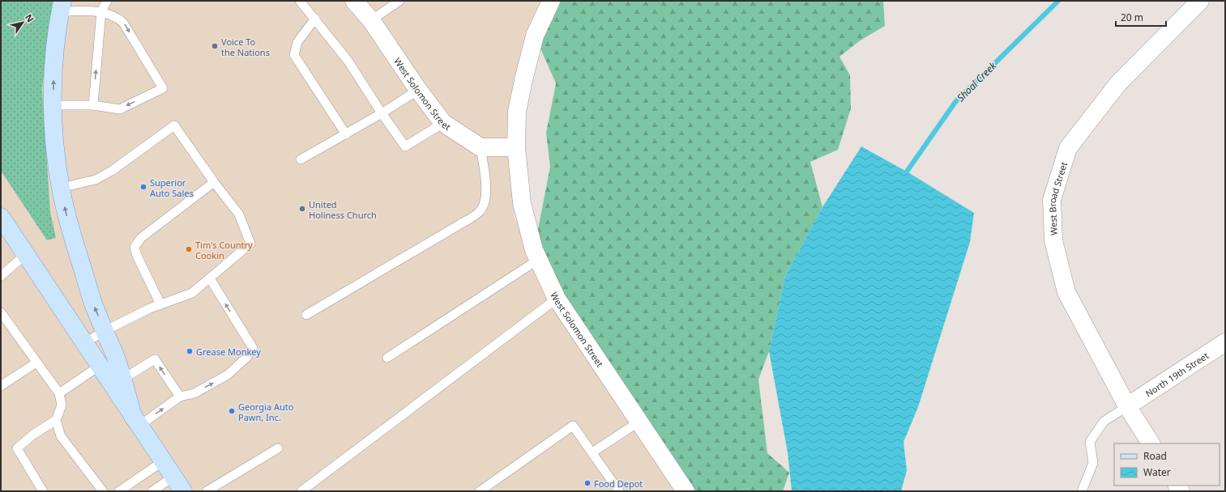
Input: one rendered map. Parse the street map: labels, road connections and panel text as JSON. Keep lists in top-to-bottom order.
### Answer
{
  "streets": {
    "street": ["West Solomon Street", "West Broad Street", "North 19th Street"]
  },
  "crossings": [
    ["West Broad Street", "North 19th Street"]
  ],
  "water": ["Shoal Creek"],
  "places": [
    "Voice To the Nations",
    "Superior Auto Sales",
    "United Holiness Church",
    "Tim's Country Cookin",
    "Grease Monkey",
    "Georgia Auto Pawn, Inc.",
    "Food Depot"
  ],
  "legend": ["Road", "Water"],
  "scale_bar": "20 m",
  "north": "top right"
}
